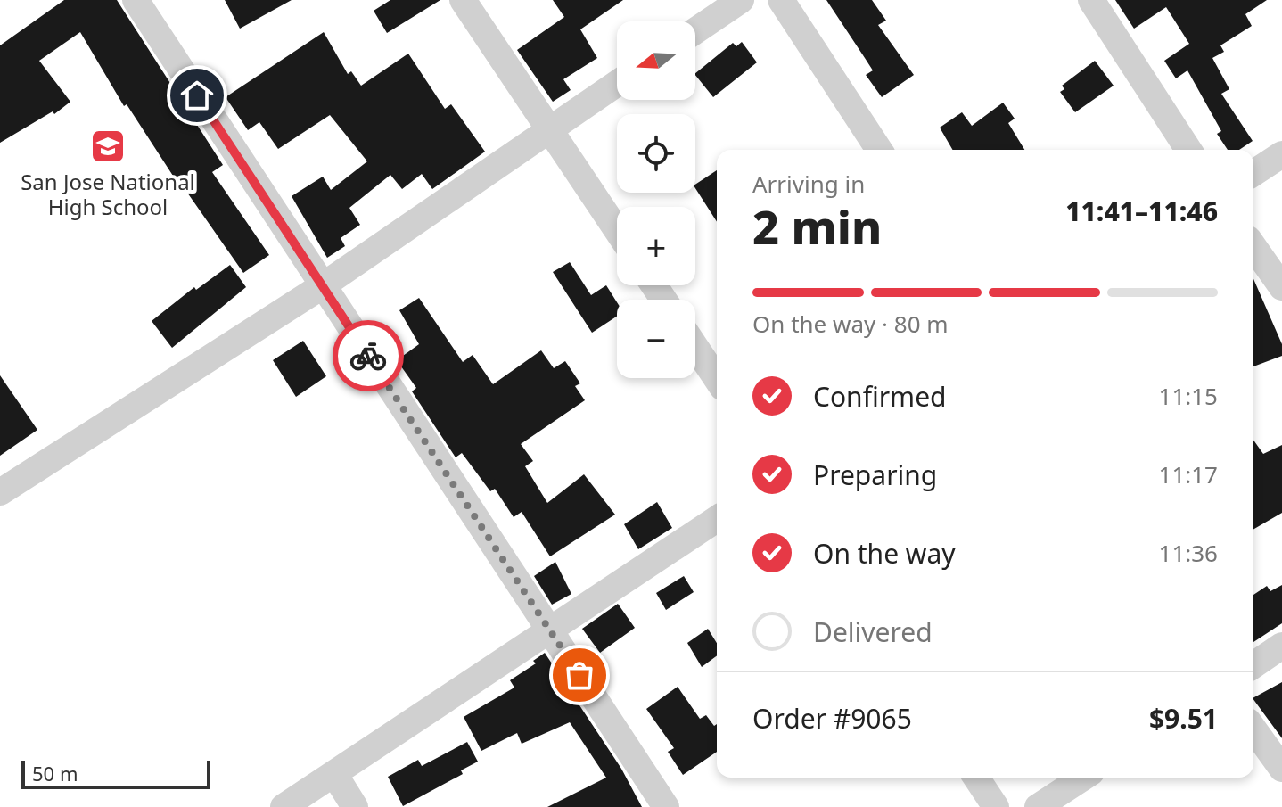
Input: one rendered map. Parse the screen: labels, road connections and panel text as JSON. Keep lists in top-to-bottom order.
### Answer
{
  "places": {
    "school or university": ["San Jose National High School"]
  },
  "scale_bar": "50 m",
  "north": "left",
  "page": {
    "map_buttons": ["+", "−"],
    "heading": ["2 min", "Arriving in", "11:41–11:46"],
    "panel": ["Order #9065", "$9.51"],
    "bar": "On the way · 80 m",
    "list": [
      ["Confirmed", "11:15"],
      ["Preparing", "11:17"],
      ["On the way", "11:36"],
      "Delivered"
    ],
    "scale": "50 m"
  }
}
